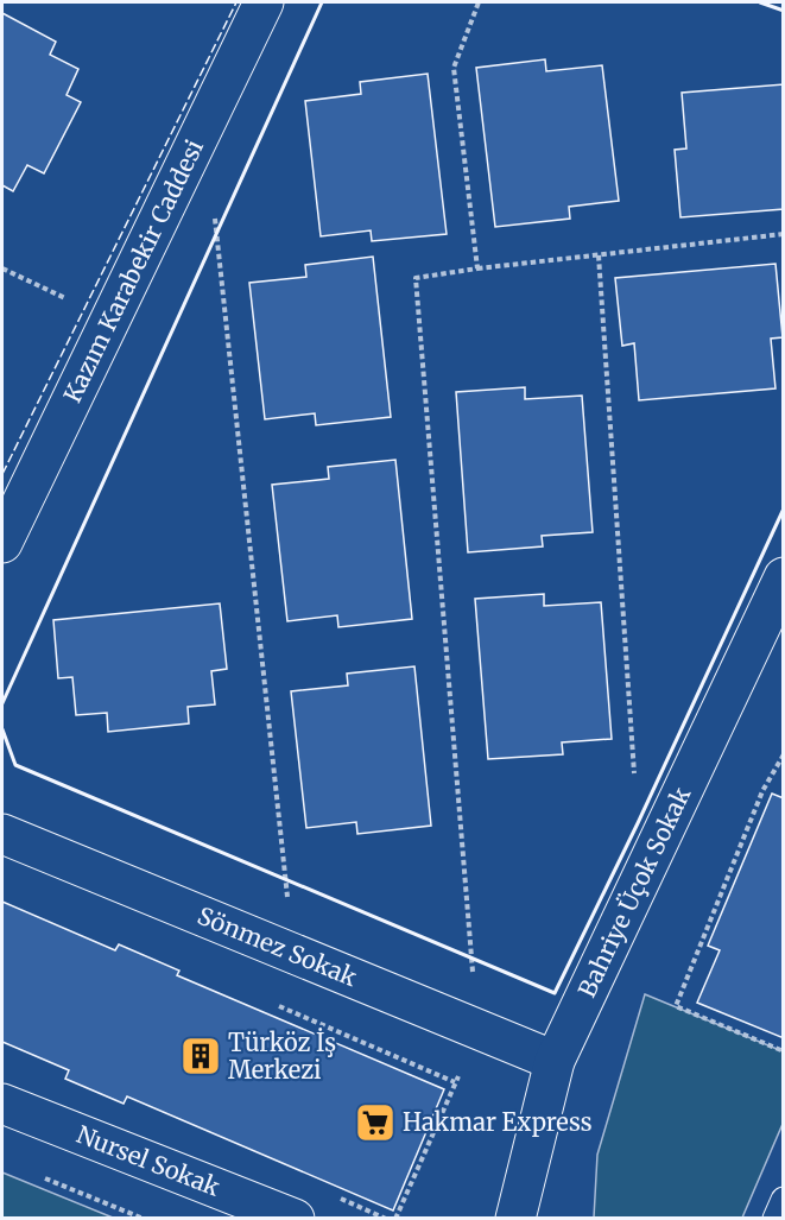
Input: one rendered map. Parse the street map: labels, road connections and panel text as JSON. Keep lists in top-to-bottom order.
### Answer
{
  "streets": {
    "street": [
      "Kazım Karabekir Caddesi",
      "Bahriye Üçok Sokak",
      "Sönmez Sokak",
      "Nursel Sokak"
    ]
  },
  "crossings": [
    ["Bahriye Üçok Sokak", "Sönmez Sokak"]
  ],
  "places": {
    "building": ["Türköz İş Merkezi"],
    "supermarket": ["Hakmar Express"]
  }
}
